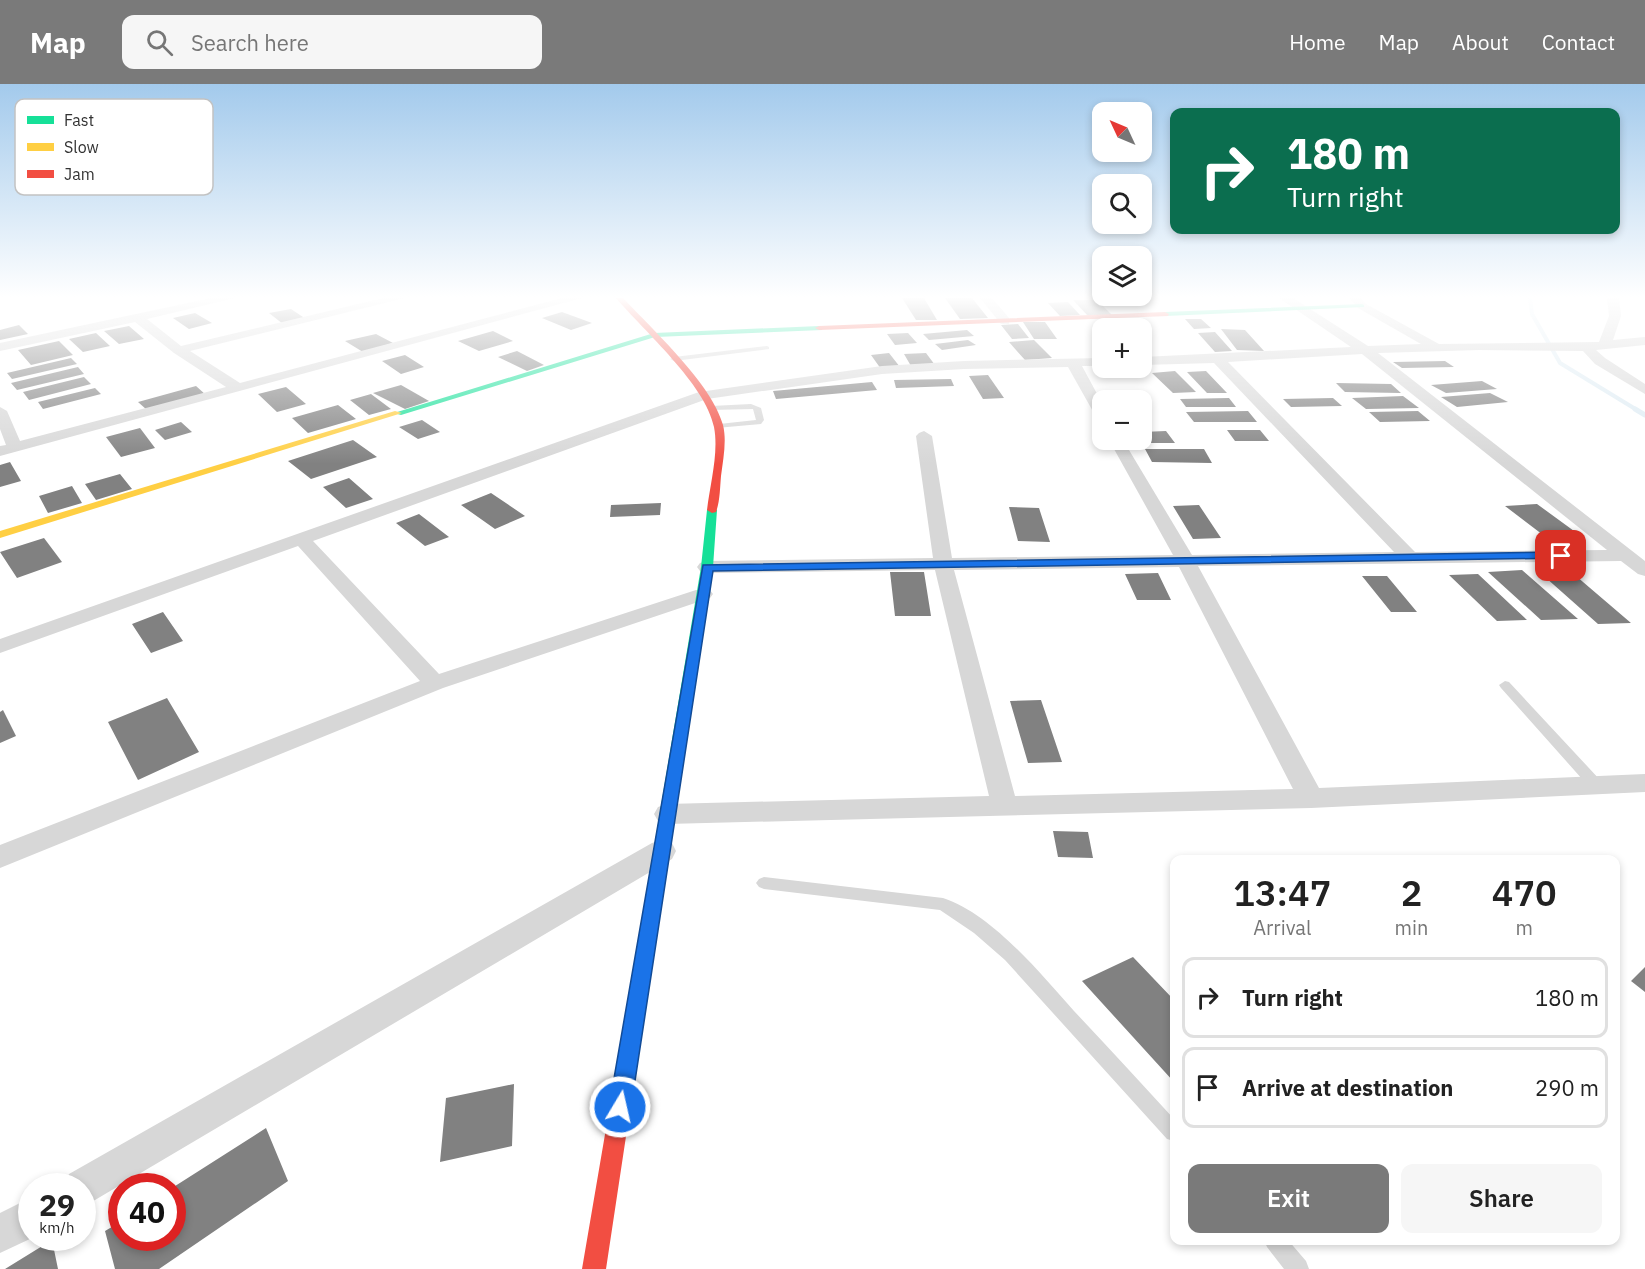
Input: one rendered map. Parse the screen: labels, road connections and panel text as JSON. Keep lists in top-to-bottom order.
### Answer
{
  "legend": ["Fast", "Slow", "Jam"],
  "north": "top left",
  "page": {
    "header": "Map",
    "search": "Search here",
    "nav": [
      "Home",
      "Map",
      "About",
      "Contact"
    ],
    "map_buttons": ["+", "−"],
    "turn": ["180 m", "Turn right"],
    "eta": [
      "13:47",
      "Arrival",
      "2",
      "min",
      "470",
      "m"
    ],
    "list": [
      {
        "name": "Turn right",
        "value": "180 m"
      },
      {
        "name": "Arrive at destination",
        "value": "290 m"
      }
    ],
    "buttons": ["Exit", "Share"],
    "speed": "29 km/h",
    "limit": "40"
  }
}
